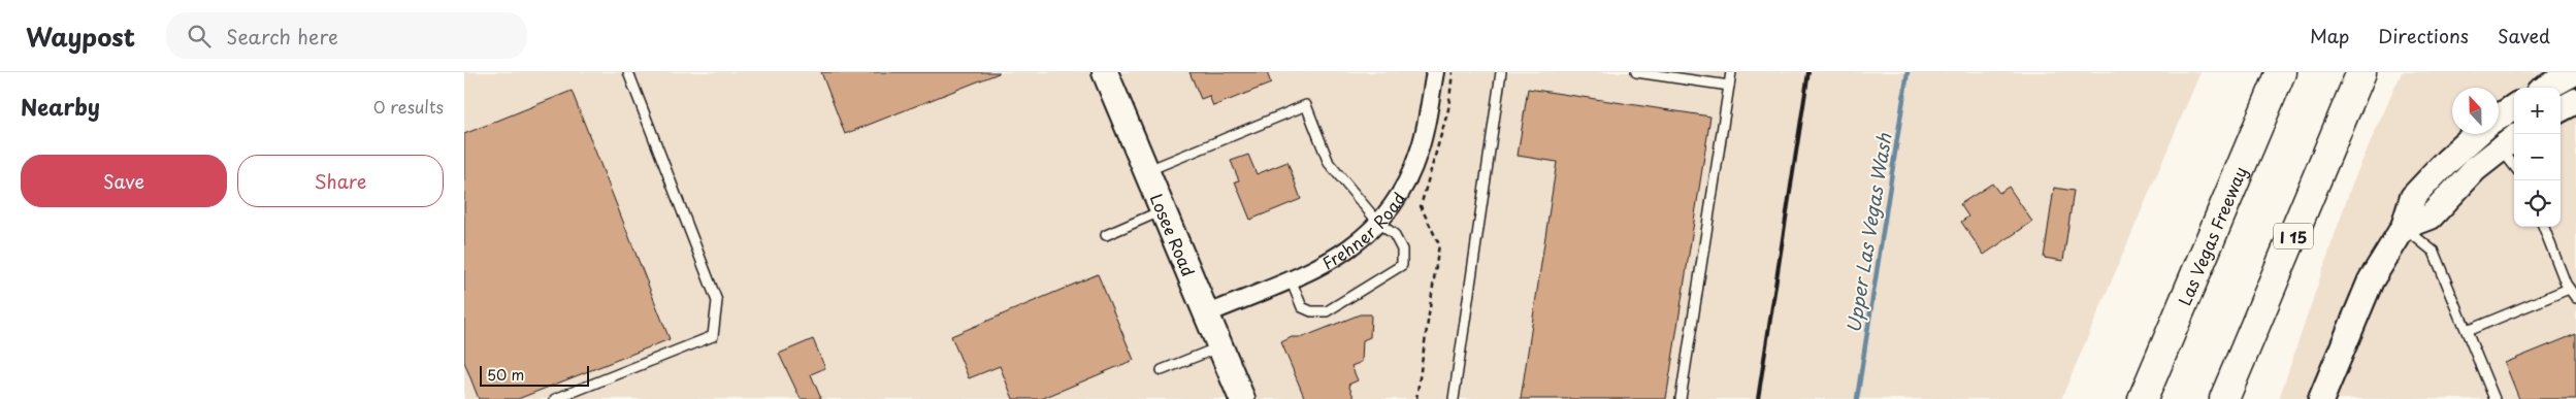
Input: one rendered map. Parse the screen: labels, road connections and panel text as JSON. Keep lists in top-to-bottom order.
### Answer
{
  "streets": {
    "highway": ["Las Vegas Freeway", "I 15"],
    "street": ["Frehner Road", "Losee Road"]
  },
  "crossings": [
    ["Frehner Road", "Losee Road"]
  ],
  "water": ["Upper Las Vegas Wash"],
  "scale_bar": "50 m",
  "north": "top",
  "page": {
    "header": "Waypost",
    "search": "Search here",
    "nav": ["Map", "Directions", "Saved"],
    "heading": ["Nearby", "0 results"],
    "map_buttons": ["+", "−"],
    "buttons": ["Save", "Share"],
    "scale": "50 m"
  }
}
